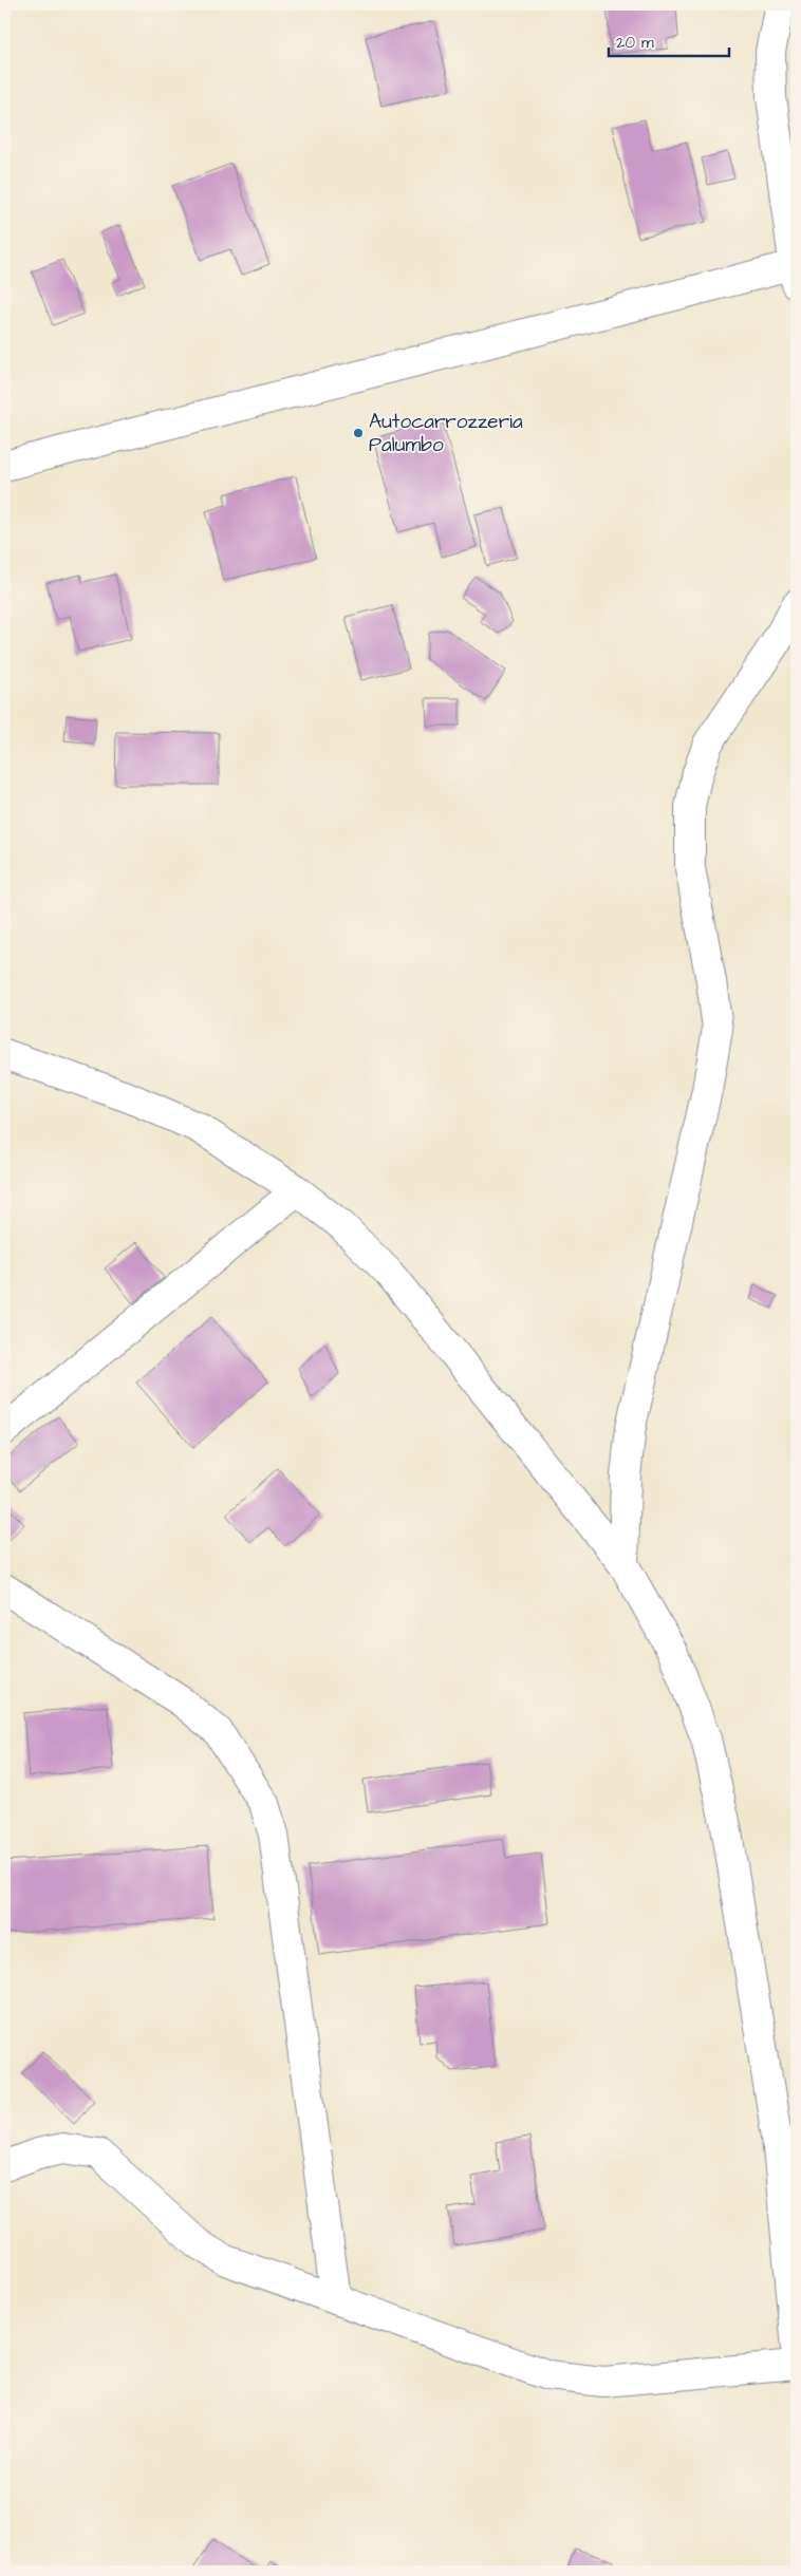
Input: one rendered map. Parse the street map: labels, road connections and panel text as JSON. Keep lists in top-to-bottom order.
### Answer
{
  "places": ["Autocarrozzeria Palumbo"],
  "scale_bar": "20 m"
}
